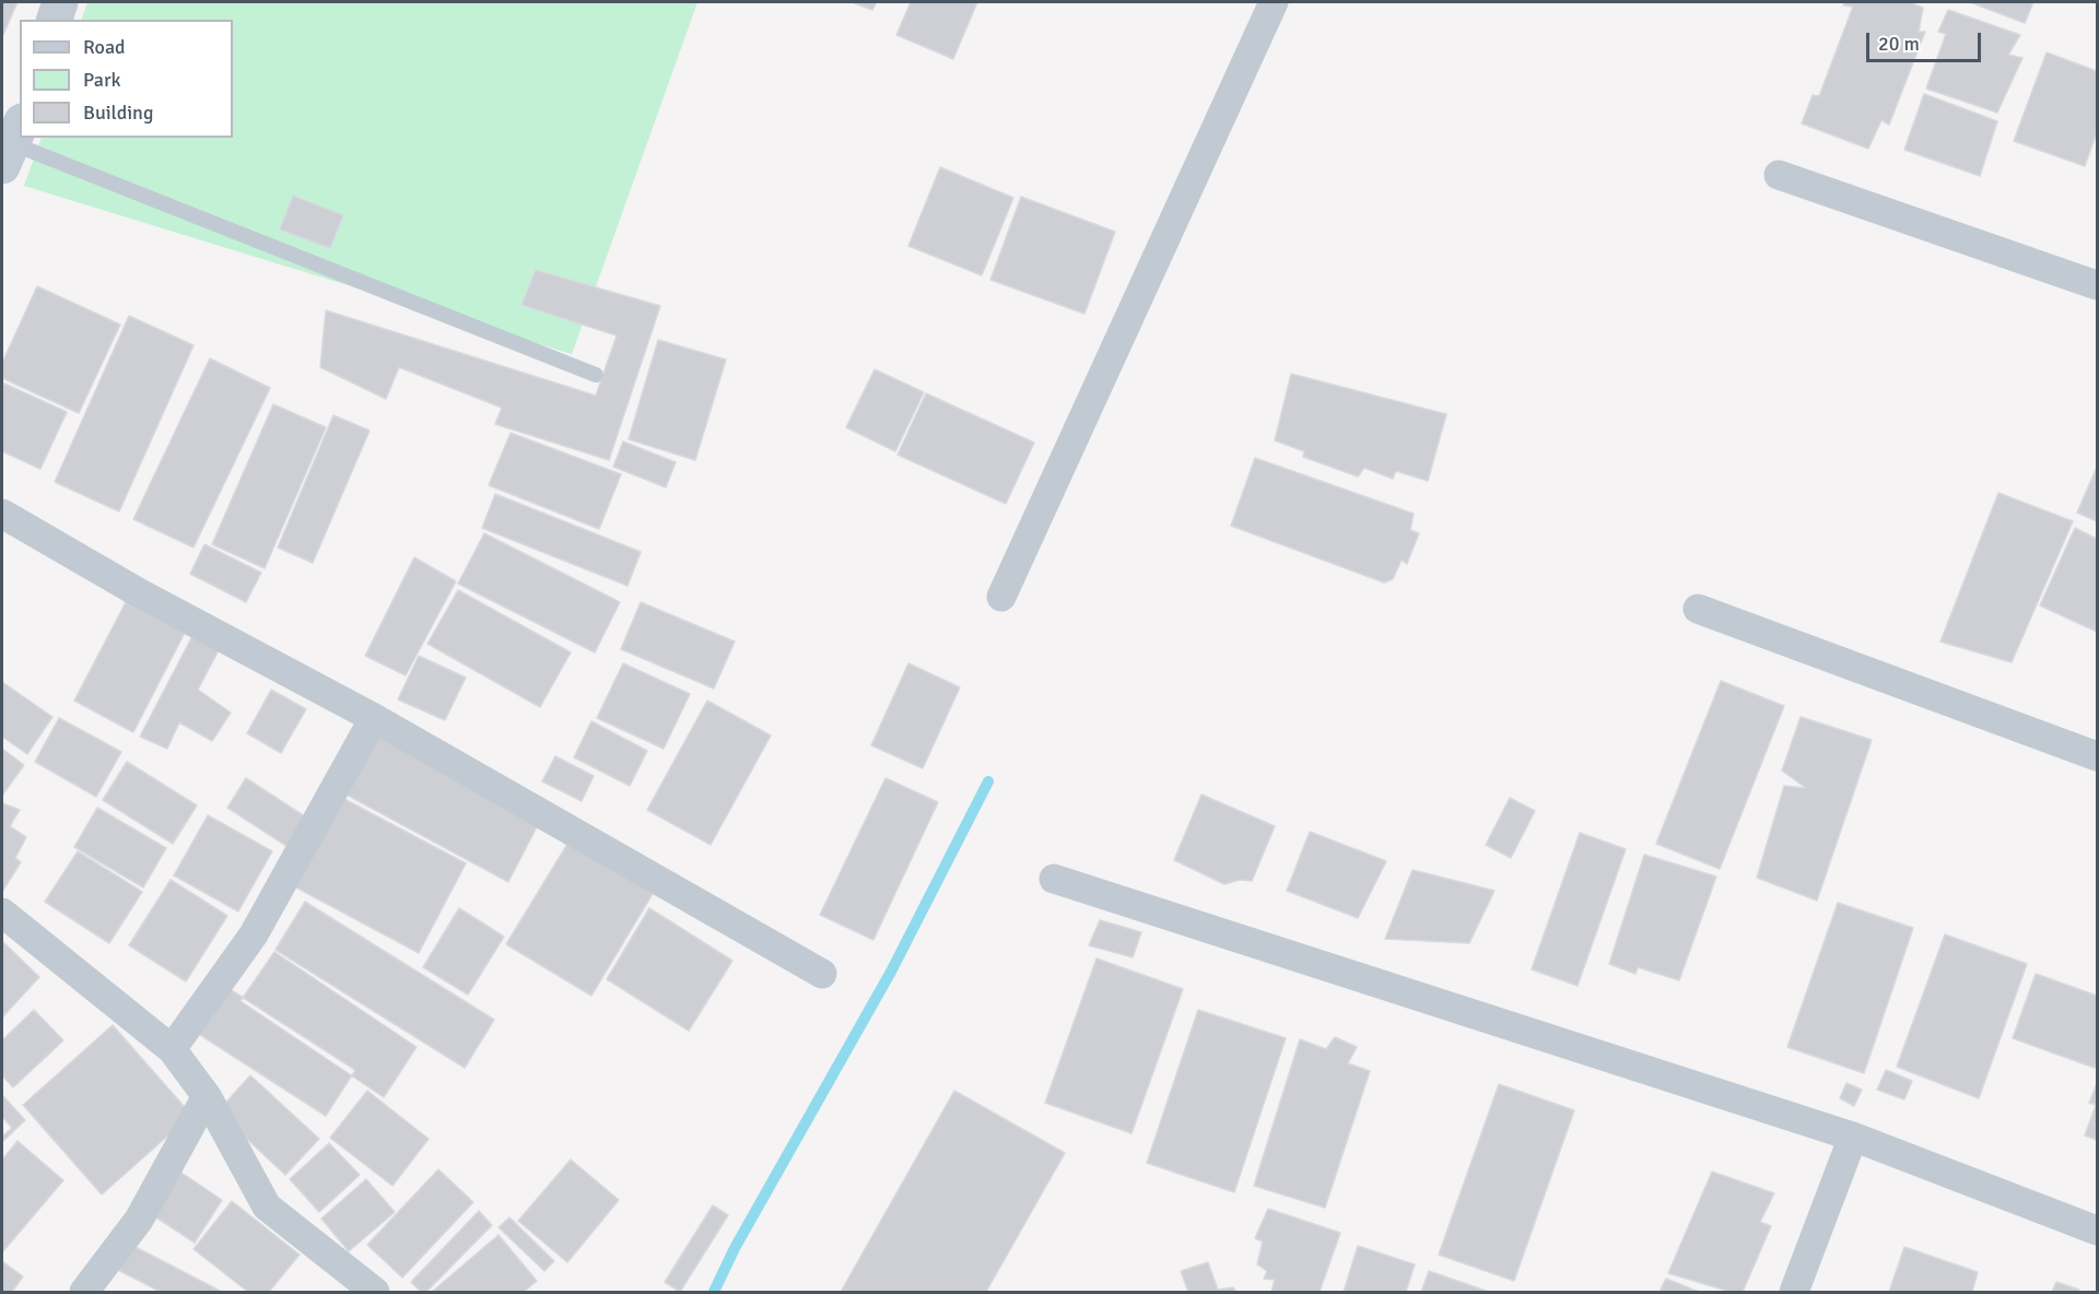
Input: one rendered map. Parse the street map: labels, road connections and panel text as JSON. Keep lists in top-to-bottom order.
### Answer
{
  "legend": ["Road", "Park", "Building"],
  "scale_bar": "20 m"
}
